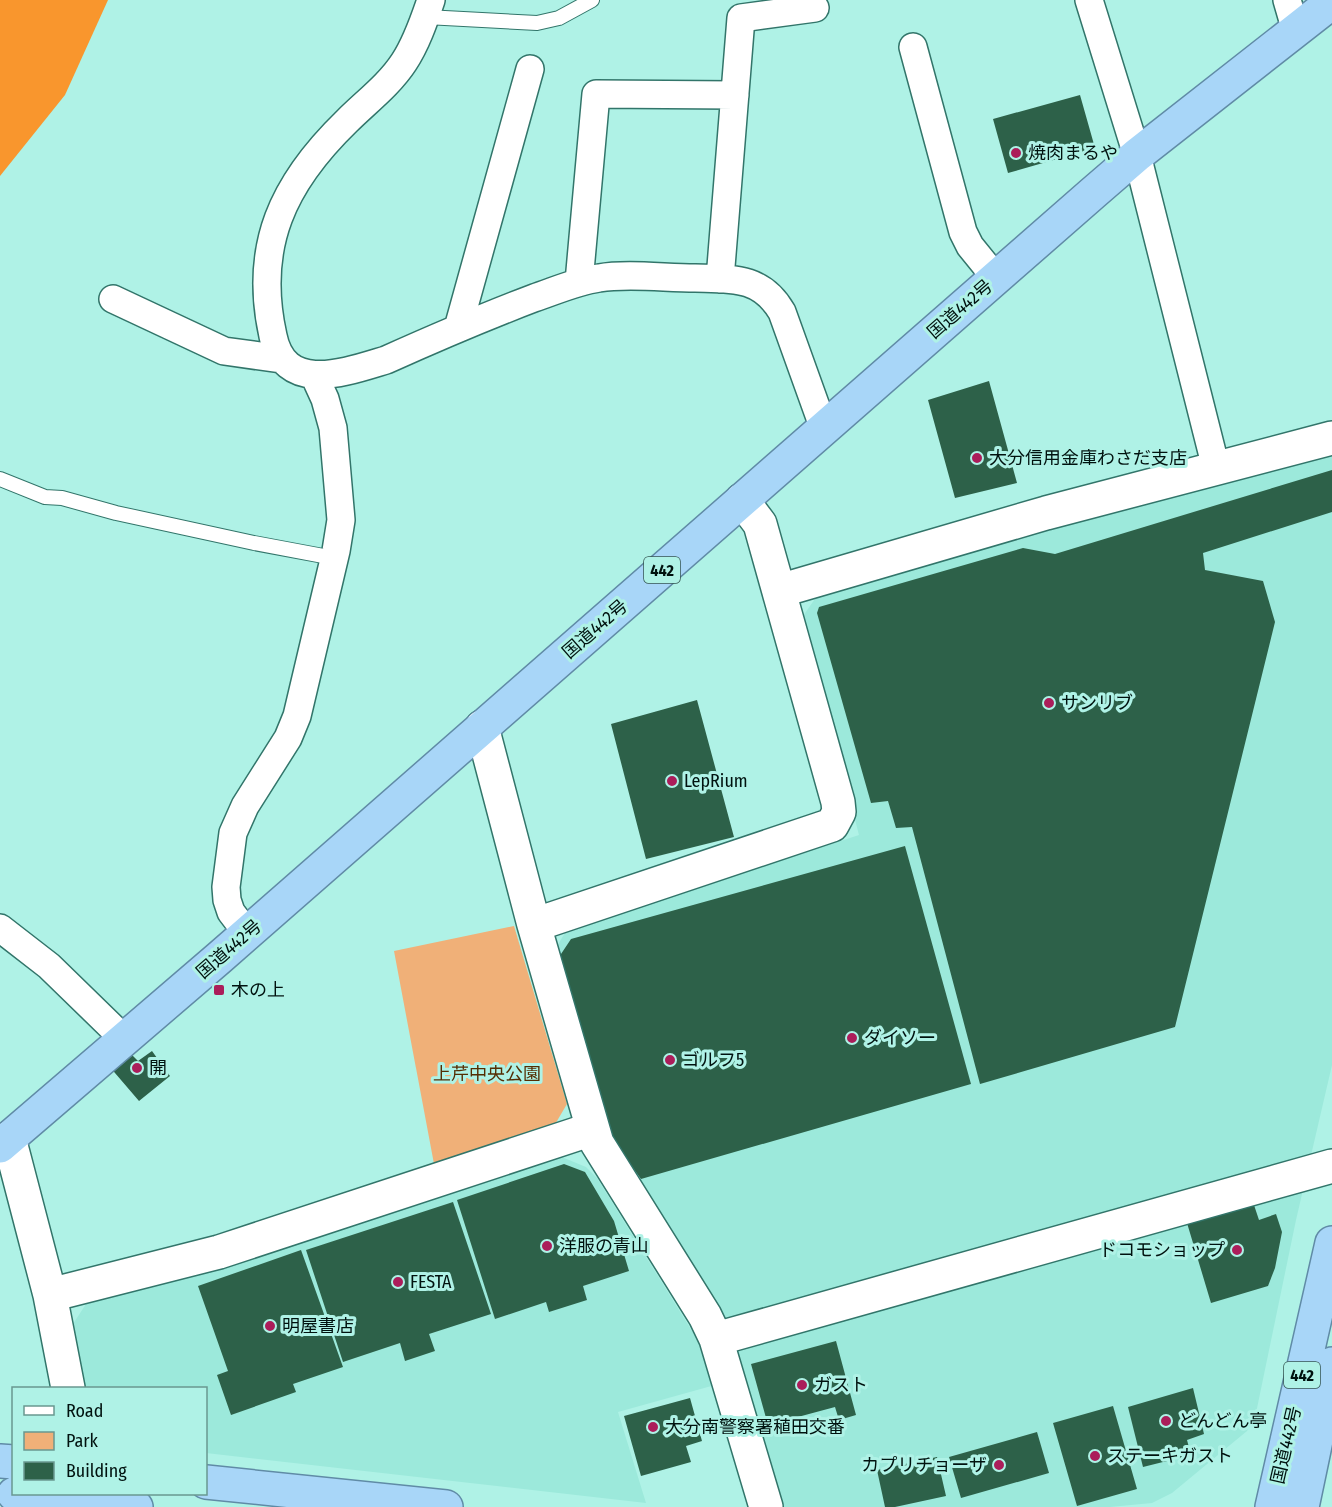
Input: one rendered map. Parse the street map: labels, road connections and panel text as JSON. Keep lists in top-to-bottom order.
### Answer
{
  "streets": {
    "highway": ["国道442号", "442"]
  },
  "parks": ["上芹中央公園"],
  "places": {
    "other": [
      "焼肉まるや",
      "大分信用金庫わさだ支店",
      "サンリブ",
      "LepRium",
      "ダイソー",
      "ゴルフ5",
      "開",
      "洋服の青山",
      "ドコモショップ",
      "FESTA",
      "明屋書店",
      "ガスト",
      "どんどん亭",
      "大分南警察署稙田交番",
      "ステーキガスト",
      "カプリチョーザ"
    ],
    "transit": ["木の上"]
  },
  "legend": ["Road", "Park", "Building"]
}
